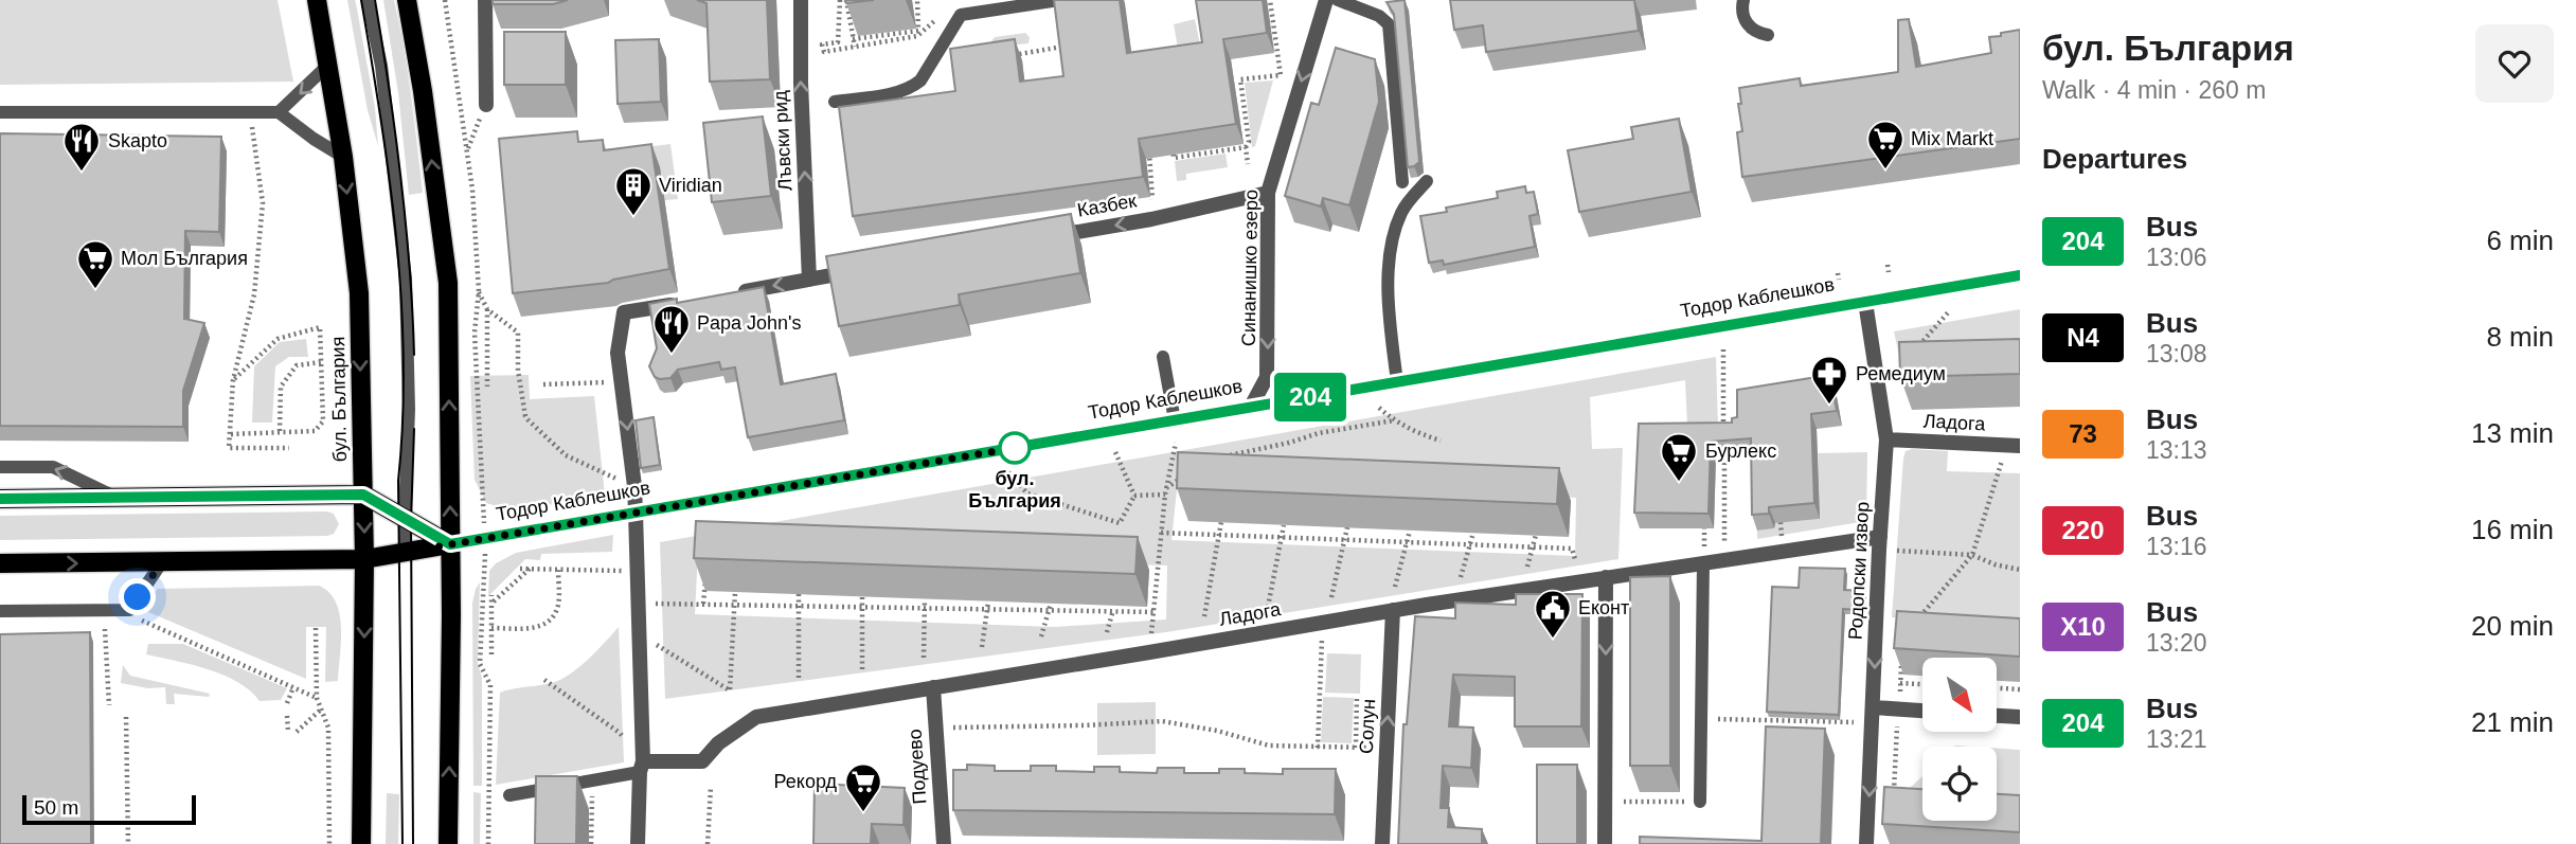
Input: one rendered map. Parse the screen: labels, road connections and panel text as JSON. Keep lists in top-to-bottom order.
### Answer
{
  "streets": {
    "main road": ["Тодор Каблешков", "бул. България"],
    "street": [
      "Лъвски рид",
      "Казбек",
      "Синанишко езеро",
      "Ладога",
      "Родопски извор",
      "Солун",
      "Подуево"
    ]
  },
  "crossings": [
    ["Казбек", "Синанишко езеро"],
    ["Синанишко езеро", "Тодор Каблешков"],
    ["Тодор Каблешков", "бул. България"],
    ["Тодор Каблешков", "Родопски извор"],
    ["Ладога", "Родопски извор"],
    ["Ладога", "Солун"],
    ["Ладога", "Подуево"]
  ],
  "one_way": [
    "Лъвски рид",
    "Казбек",
    "Синанишко езеро",
    "Родопски извор",
    "Солун"
  ],
  "places": {
    "supermarket": [
      "Mix Markt",
      "Мол България",
      "Бурлекс",
      "Рекорд"
    ],
    "restaurant": ["Skapto", "Papa John's"],
    "building": ["Viridian"],
    "pharmacy": ["Ремедиум"],
    "other": ["бул. България"],
    "public building": ["Еконт"]
  },
  "lines": ["bus line 204"],
  "scale_bar": "50 m",
  "north": "bottom right",
  "page": {
    "on_map": "204",
    "heading": [
      ["бул. България", "Walk · 4 min · 260 m"],
      "Departures"
    ],
    "list": [
      {
        "mark": "204",
        "name": "Bus",
        "note": "13:06",
        "value": "6 min"
      },
      {
        "mark": "N4",
        "name": "Bus",
        "note": "13:08",
        "value": "8 min"
      },
      {
        "mark": "73",
        "name": "Bus",
        "note": "13:13",
        "value": "13 min"
      },
      {
        "mark": "220",
        "name": "Bus",
        "note": "13:16",
        "value": "16 min"
      },
      {
        "mark": "Х10",
        "name": "Bus",
        "note": "13:20",
        "value": "20 min"
      },
      {
        "mark": "204",
        "name": "Bus",
        "note": "13:21",
        "value": "21 min"
      }
    ],
    "scale": "50 m"
  }
}
